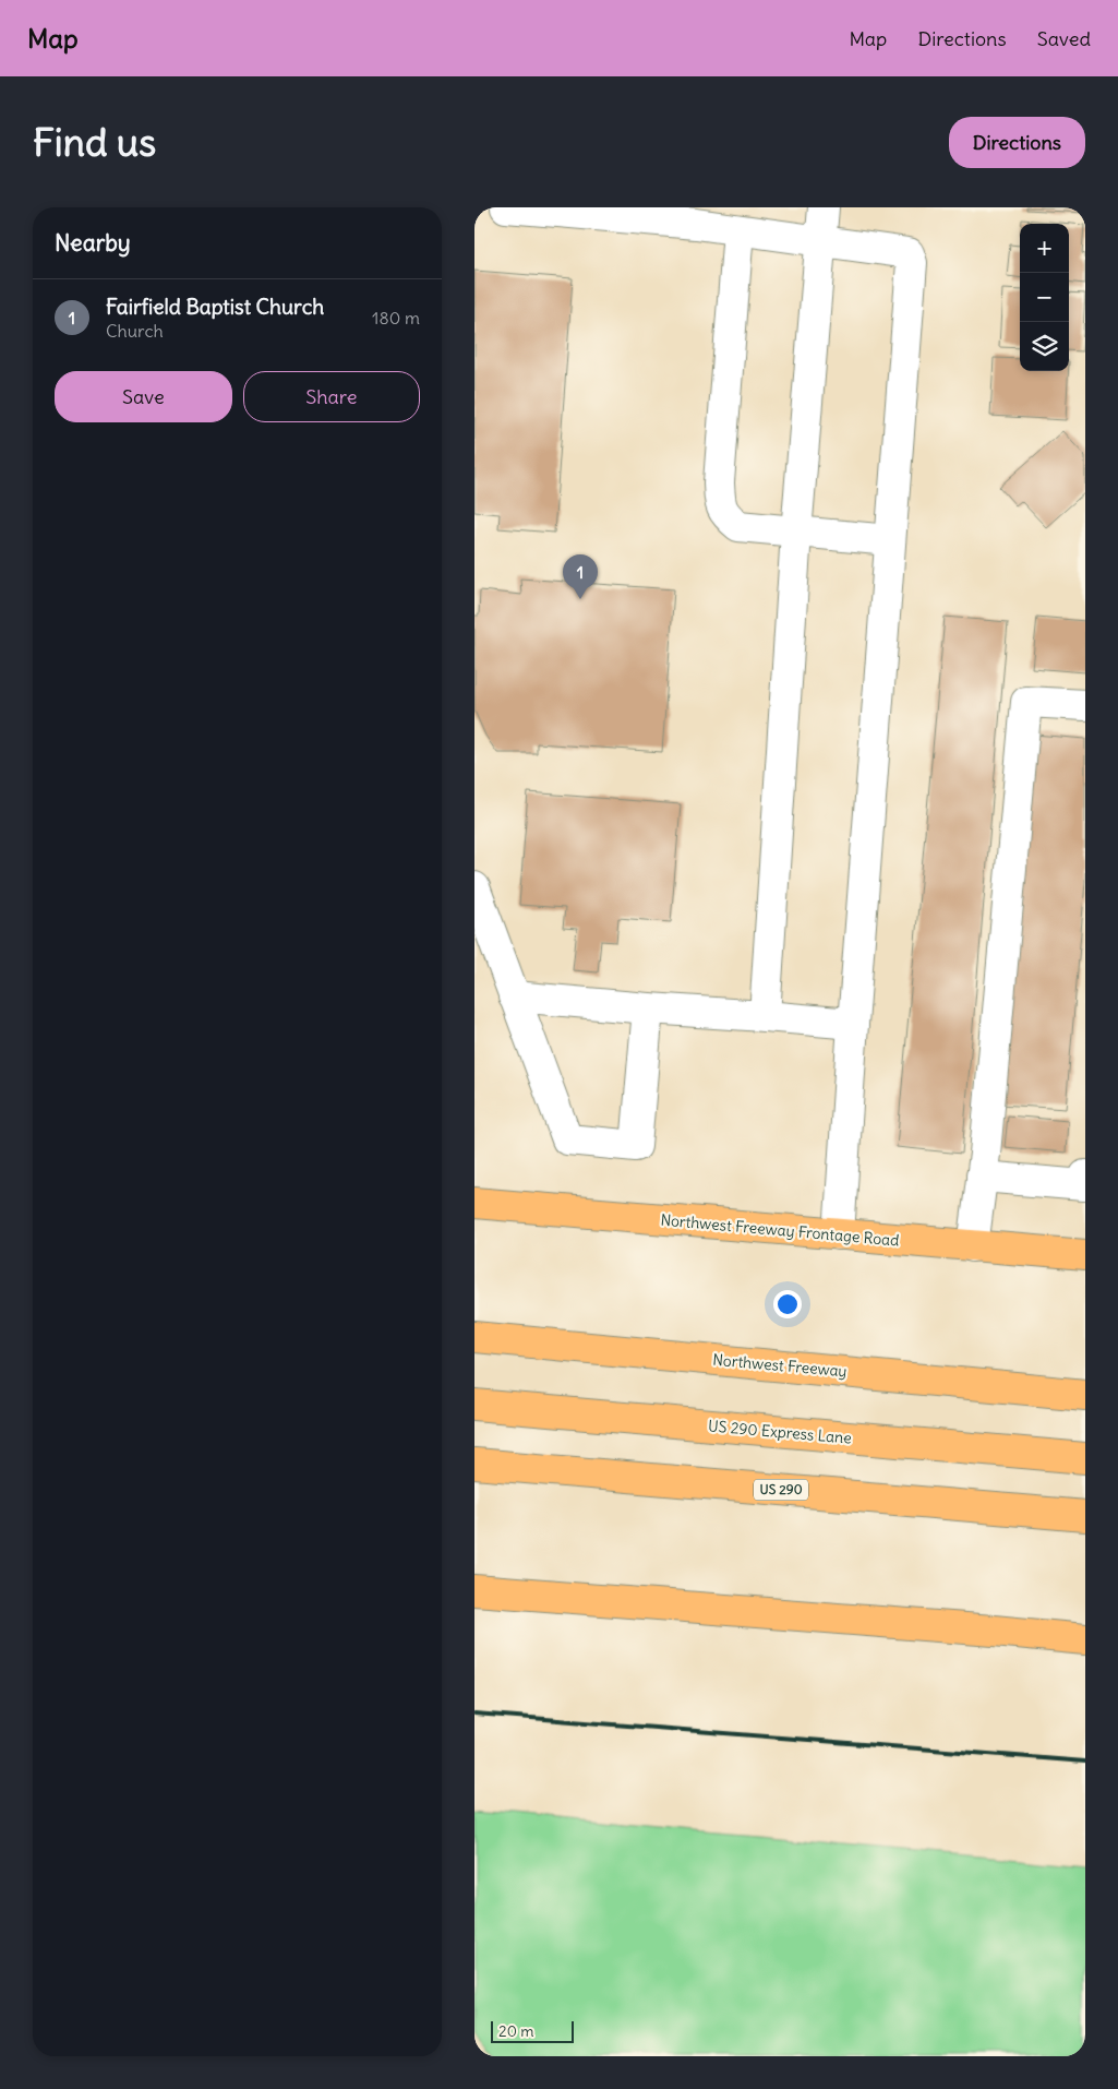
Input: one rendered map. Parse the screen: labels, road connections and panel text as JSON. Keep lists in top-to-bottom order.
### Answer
{
  "streets": {
    "main road": [
      "Northwest Freeway Frontage Road",
      "Northwest Freeway",
      "US 290 Express Lane",
      "US 290"
    ]
  },
  "scale_bar": "20 m",
  "page": {
    "header": "Map",
    "nav": ["Map", "Directions", "Saved"],
    "buttons": [
      "Directions",
      ["Save", "Share"]
    ],
    "title": "Find us",
    "heading": "Nearby",
    "map_buttons": ["+", "−"],
    "list": [
      {
        "mark": "1",
        "name": "Fairfield Baptist Church",
        "note": "Church",
        "value": "180 m"
      }
    ],
    "pins": "1",
    "scale": "20 m"
  }
}
